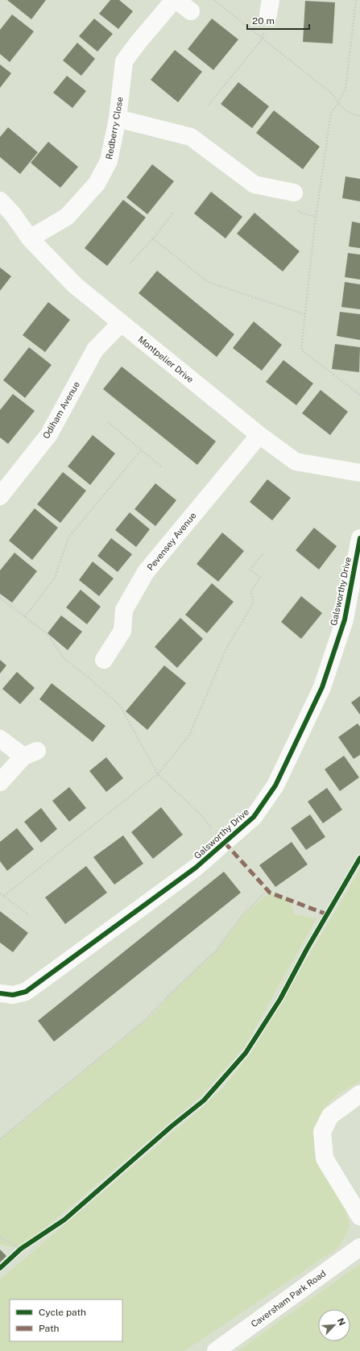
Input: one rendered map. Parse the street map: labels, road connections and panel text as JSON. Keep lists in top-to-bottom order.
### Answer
{
  "streets": {
    "street": [
      "Redberry Close",
      "Montpelier Drive",
      "Odiham Avenue",
      "Pevensey Avenue",
      "Galsworthy Drive",
      "Caversham Park Road"
    ]
  },
  "crossings": [
    ["Redberry Close", "Montpelier Drive"],
    ["Montpelier Drive", "Odiham Avenue"],
    ["Montpelier Drive", "Pevensey Avenue"]
  ],
  "legend": ["Cycle path", "Path"],
  "scale_bar": "20 m",
  "north": "top right"
}
